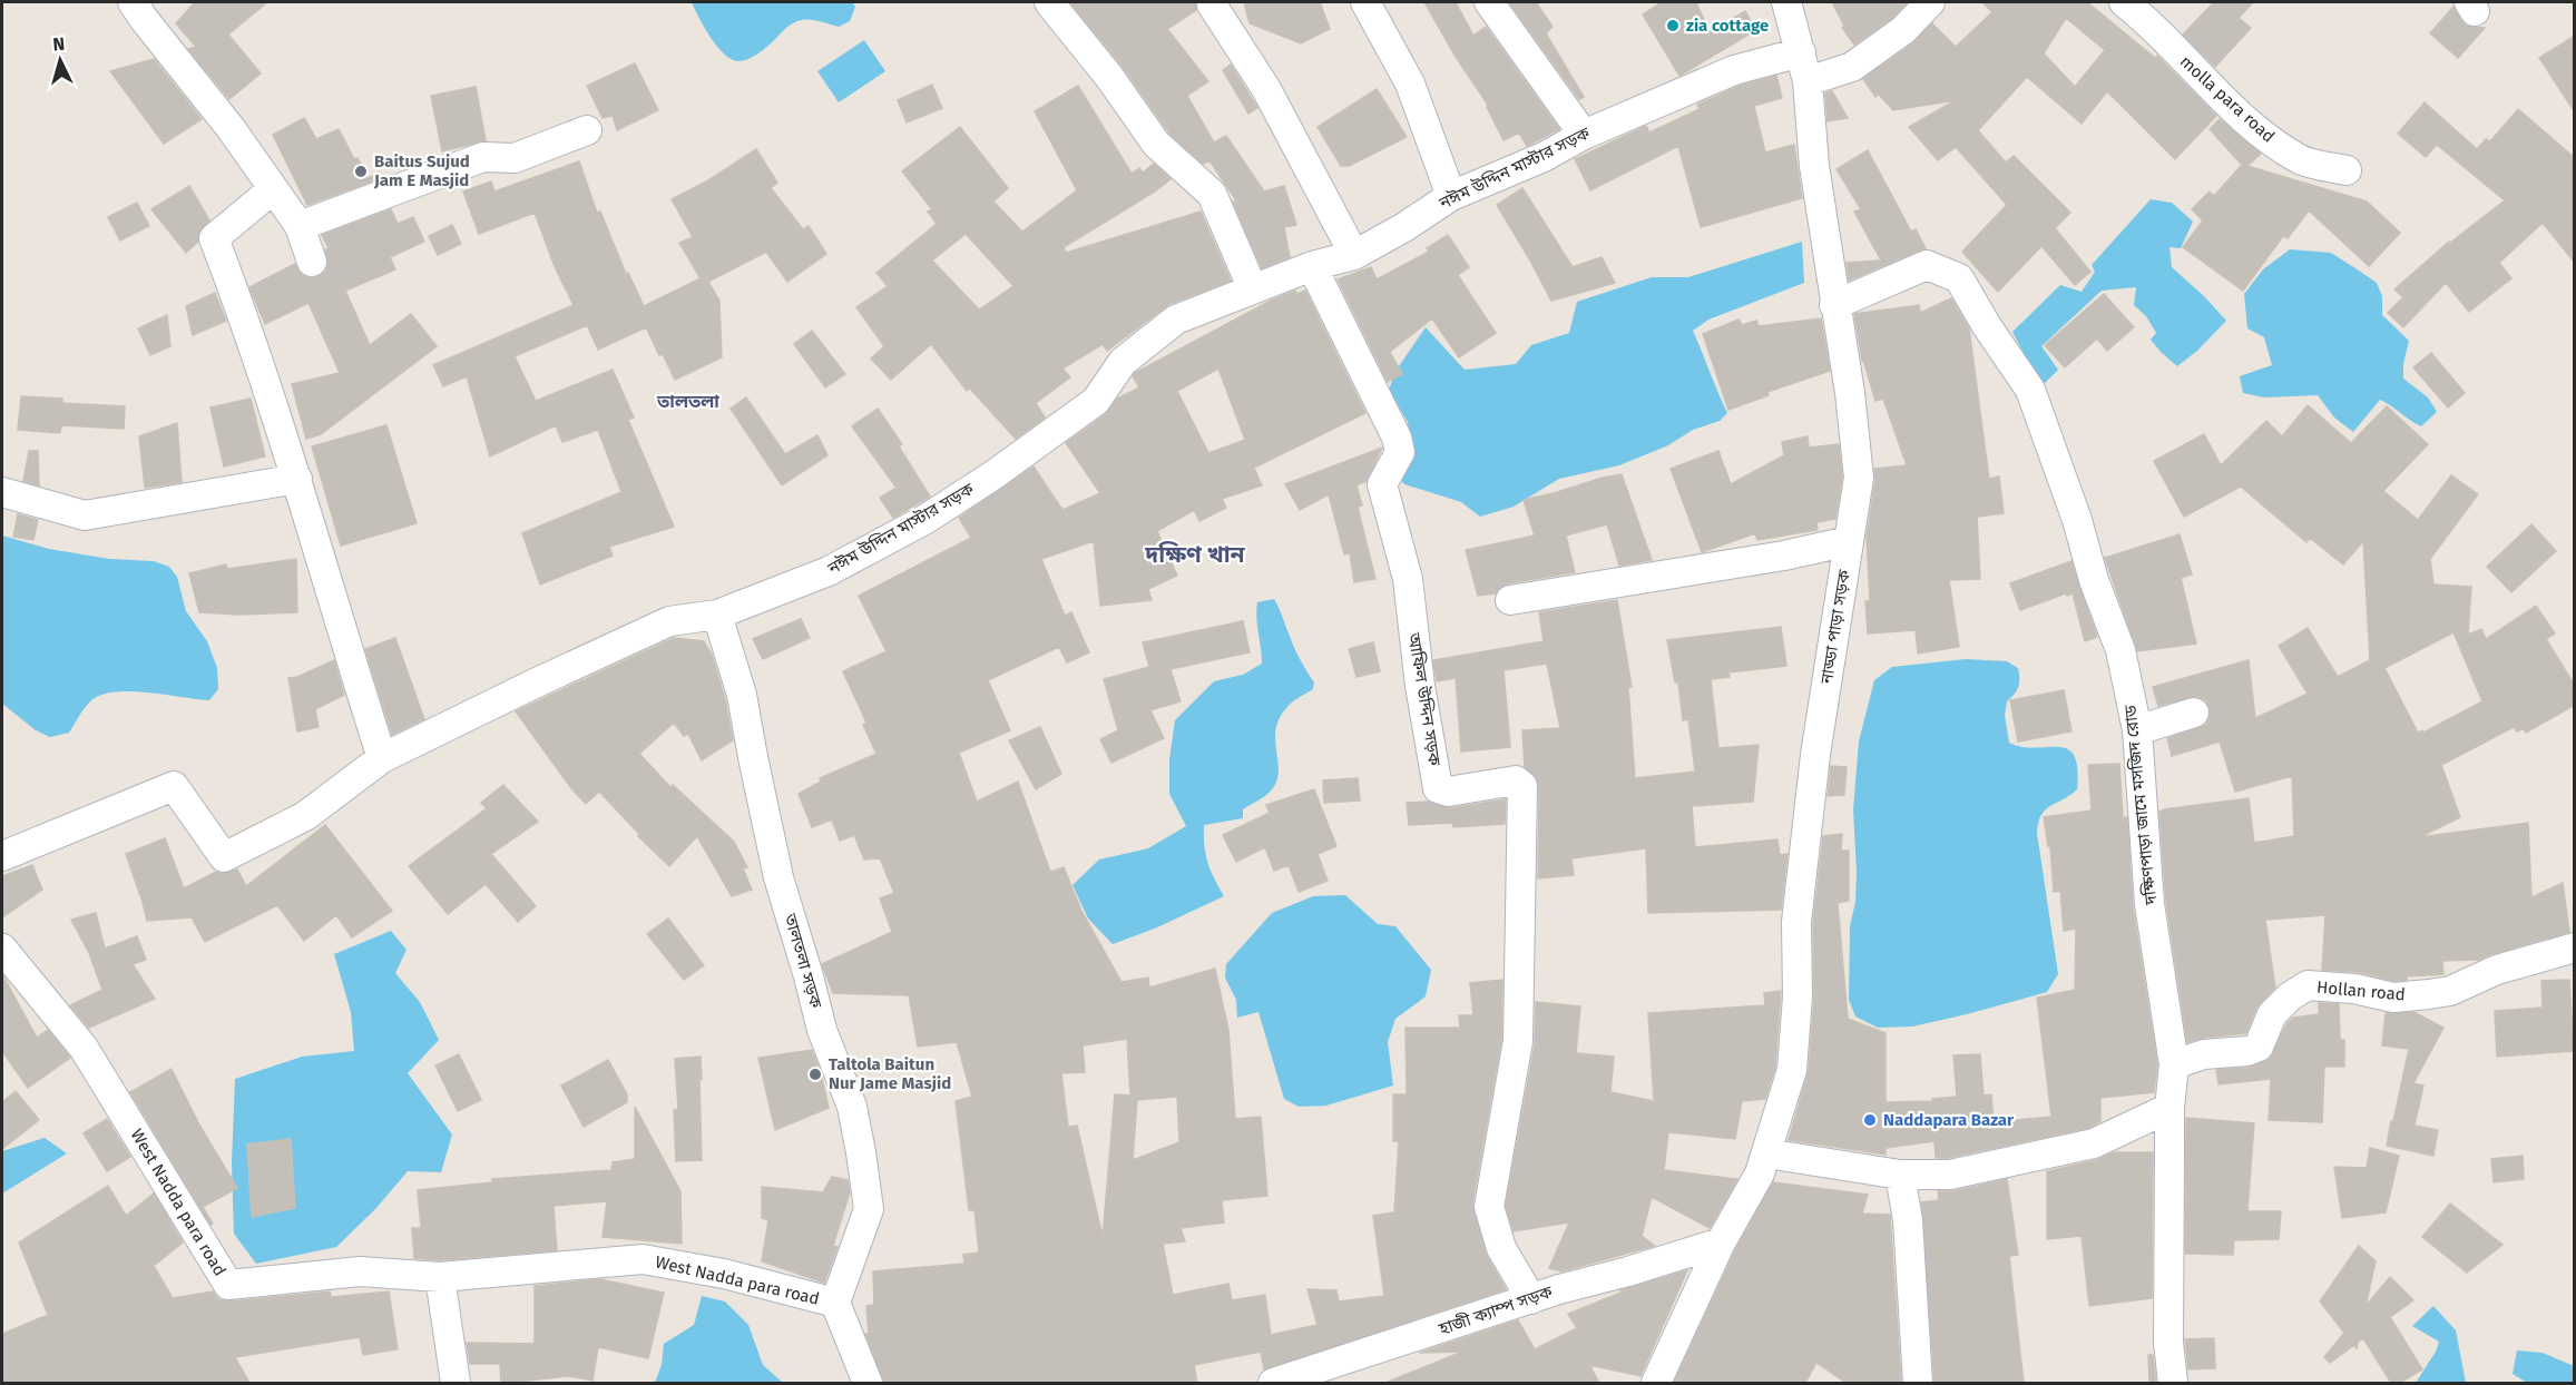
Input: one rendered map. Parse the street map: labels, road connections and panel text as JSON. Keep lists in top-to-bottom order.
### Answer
{
  "streets": {
    "street": [
      "molla para road",
      "নঈম উদ্দিন মাস্টার সড়ক",
      "নাড্ডা পাড়া সড়ক",
      "আফিল উদ্দিন সড়ক",
      "দক্ষিণপাড়া জামে মসজিদ রোড",
      "তালতলা সড়ক",
      "Hollan road",
      "West Nadda para road",
      "হাজী ক্যাম্প সড়ক"
    ]
  },
  "crossings": [
    ["নঈম উদ্দিন মাস্টার সড়ক", "নাড্ডা পাড়া সড়ক"],
    ["নঈম উদ্দিন মাস্টার সড়ক", "আফিল উদ্দিন সড়ক"],
    ["নঈম উদ্দিন মাস্টার সড়ক", "তালতলা সড়ক"],
    ["নাড্ডা পাড়া সড়ক", "দক্ষিণপাড়া জামে মসজিদ রোড"],
    ["নাড্ডা পাড়া সড়ক", "হাজী ক্যাম্প সড়ক"],
    ["আফিল উদ্দিন সড়ক", "হাজী ক্যাম্প সড়ক"],
    ["দক্ষিণপাড়া জামে মসজিদ রোড", "Hollan road"],
    ["তালতলা সড়ক", "West Nadda para road"]
  ],
  "districts": ["তালতলা", "দক্ষিণ খান"],
  "places": [
    "zia cottage",
    "Baitus Sujud Jam E Masjid",
    "Taltola Baitun Nur Jame Masjid",
    "Naddapara Bazar"
  ],
  "north": "top"
}
